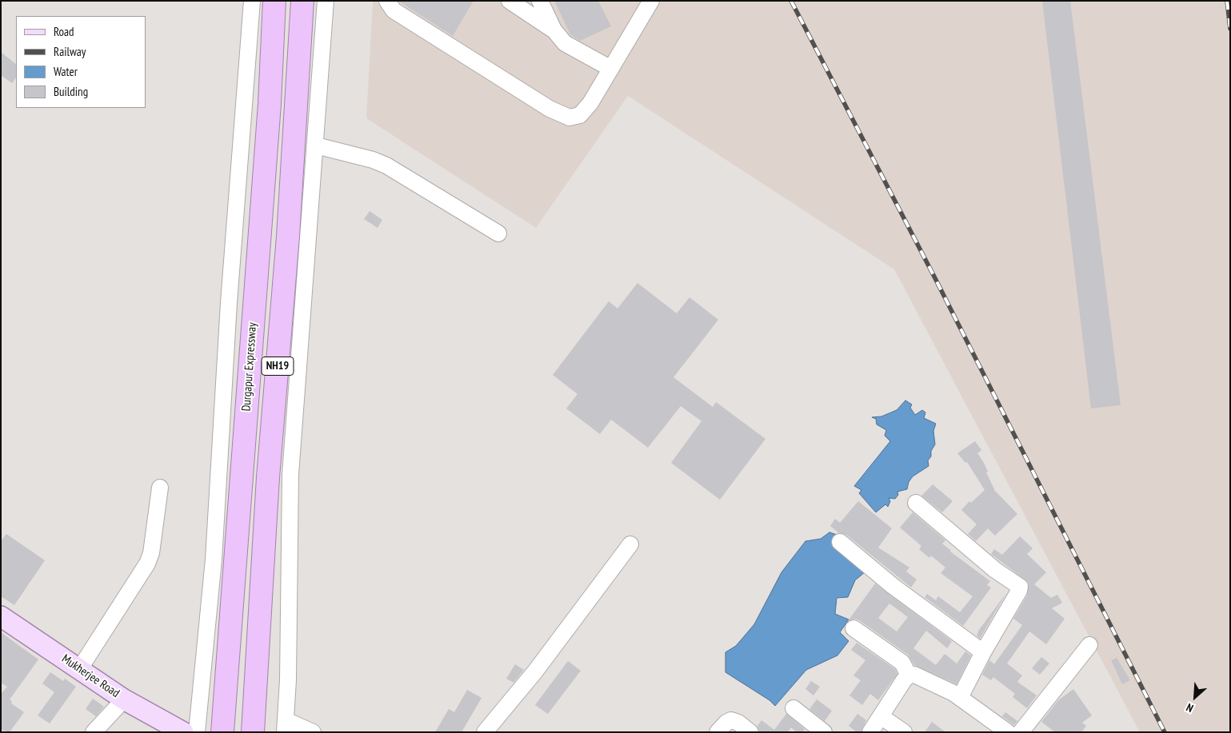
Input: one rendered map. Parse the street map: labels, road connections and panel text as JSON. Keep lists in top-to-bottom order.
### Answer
{
  "streets": {
    "highway": ["NH19", "Durgapur Expressway"],
    "main road": ["Mukherjee Road"]
  },
  "legend": [
    "Road",
    "Railway",
    "Water",
    "Building"
  ],
  "north": "bottom left"
}
